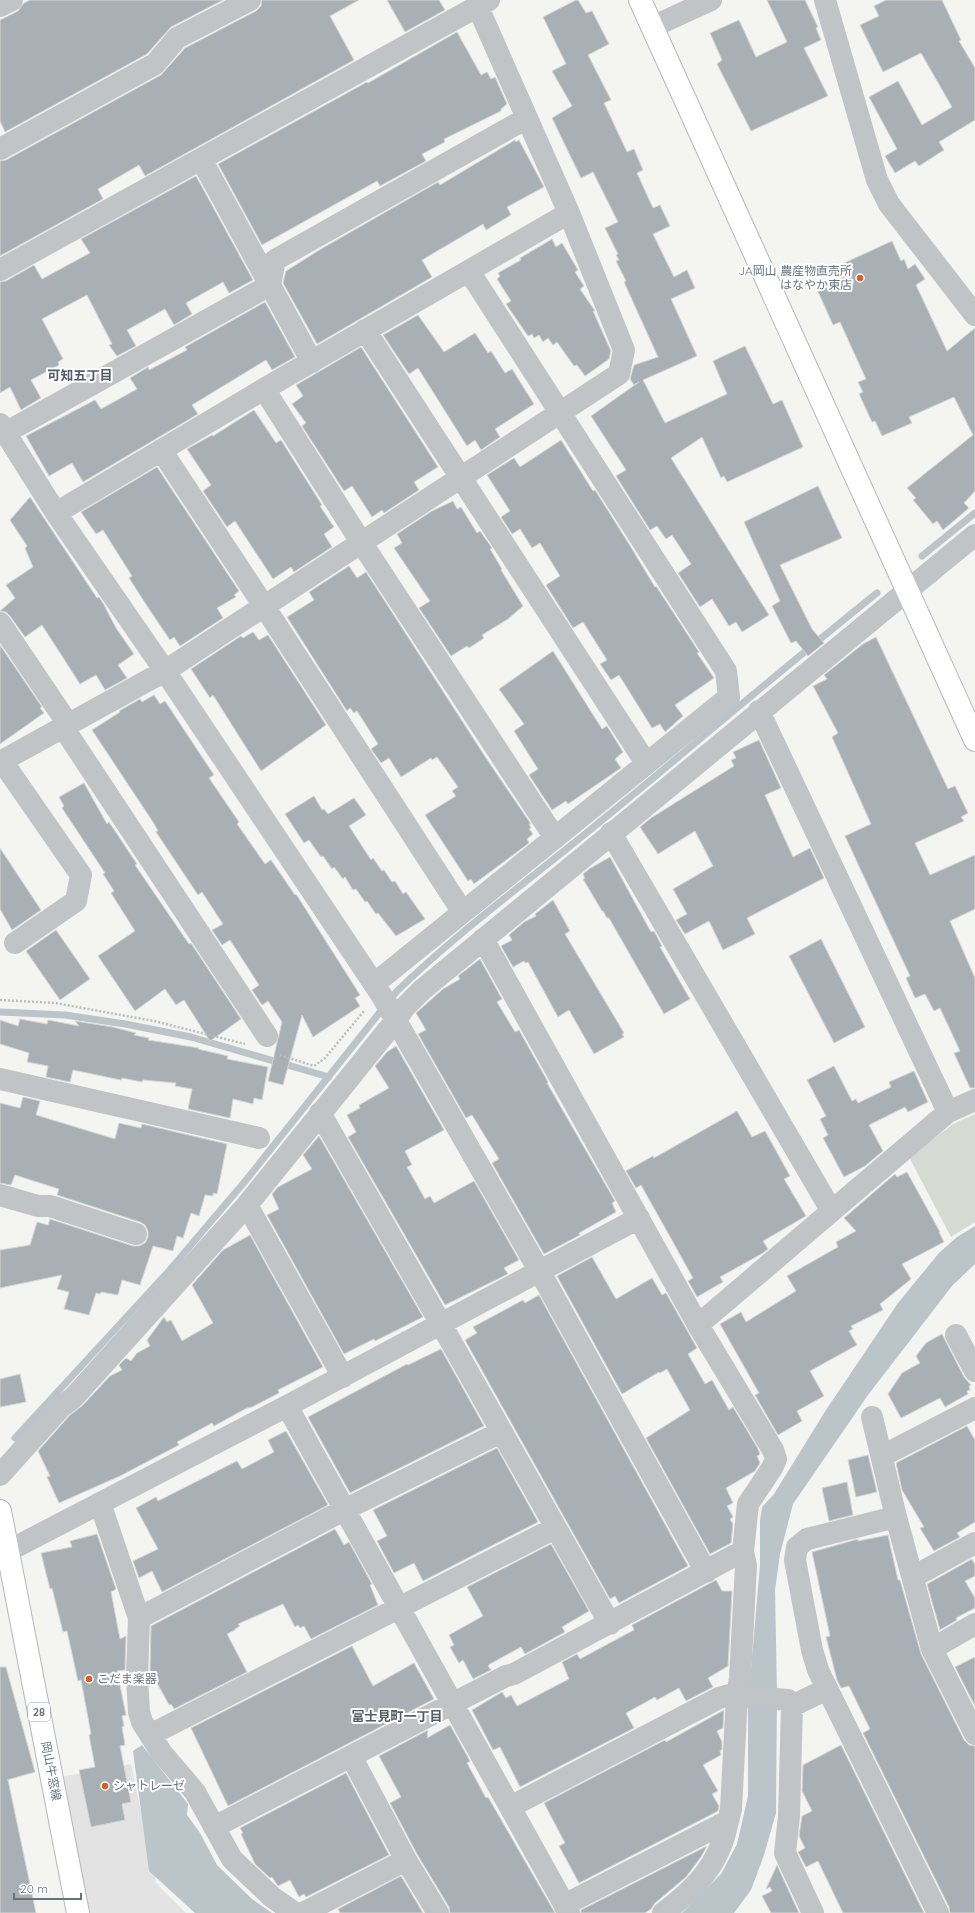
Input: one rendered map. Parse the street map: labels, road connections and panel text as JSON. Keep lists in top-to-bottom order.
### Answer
{
  "streets": {
    "street": ["28", "岡山牛窓線"]
  },
  "districts": ["可知五丁目", "富士見町一丁目"],
  "places": ["JA岡山 農産物直売所 はなやか東店", "こだま楽器", "シャトレーゼ"],
  "scale_bar": "20 m"
}
